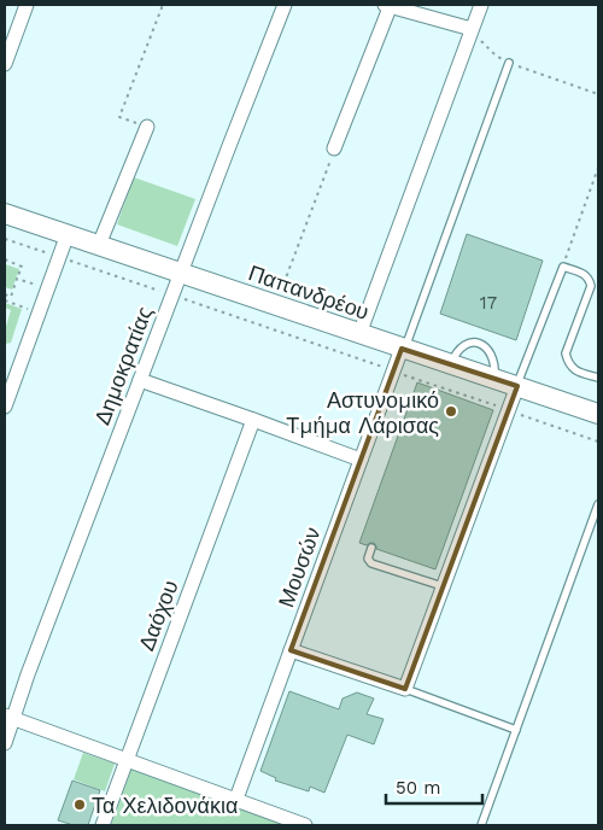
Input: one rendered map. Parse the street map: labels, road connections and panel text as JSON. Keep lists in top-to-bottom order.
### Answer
{
  "streets": {
    "street": [
      "Παπανδρέου",
      "Δημοκρατίας",
      "Μουσών",
      "Δαόχου"
    ]
  },
  "crossings": [
    ["Παπανδρέου", "Δημοκρατίας"],
    ["Παπανδρέου", "Μουσών"]
  ],
  "places": ["Αστυνομικό Τμήμα Λάρισας", "Τα Χελιδονάκια"],
  "house_numbers": ["17"],
  "scale_bar": "50 m"
}
